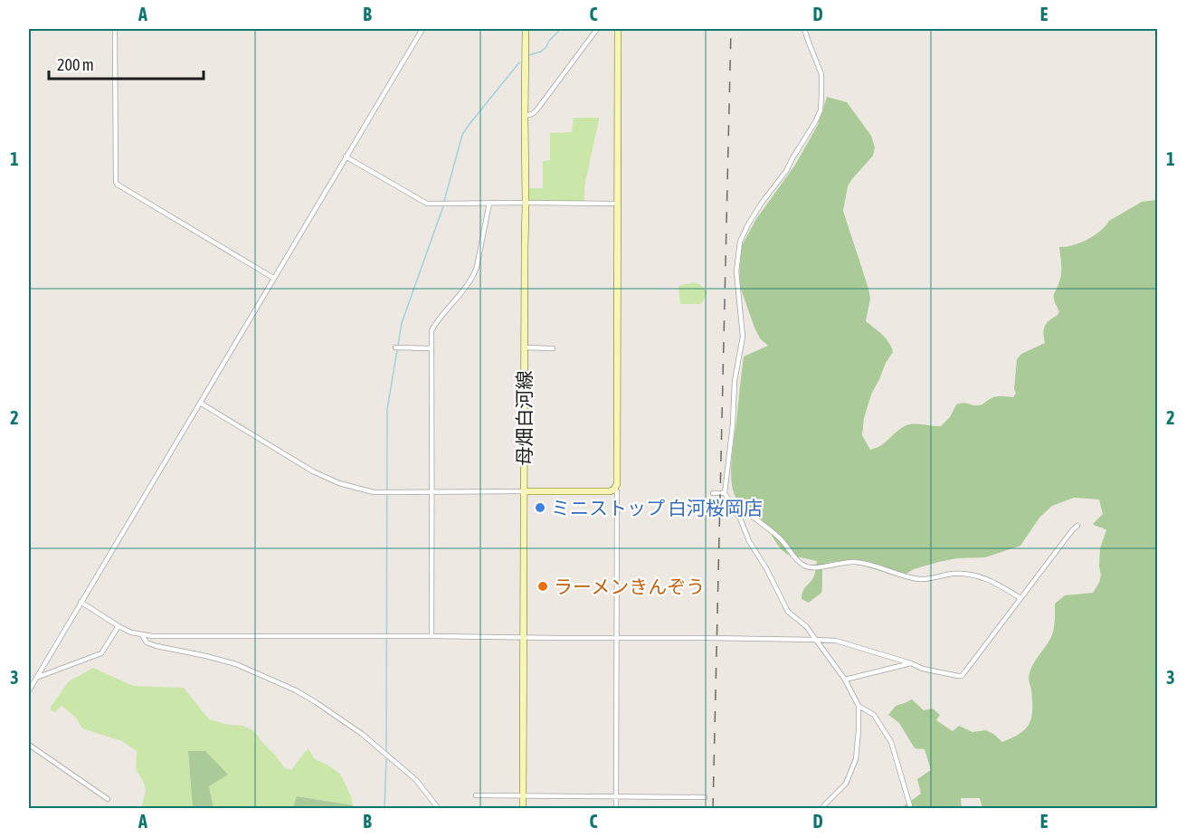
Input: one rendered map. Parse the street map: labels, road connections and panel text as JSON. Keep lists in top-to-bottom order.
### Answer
{
  "streets": {
    "main road": ["母畑白河線"]
  },
  "places": ["ミニストップ 白河桜岡店", "ラーメンきんぞう"],
  "scale_bar": "200 m",
  "grid": {
    "columns": [
      "A",
      "B",
      "C",
      "D",
      "E"
    ],
    "rows": ["1", "2", "3"]
  }
}
